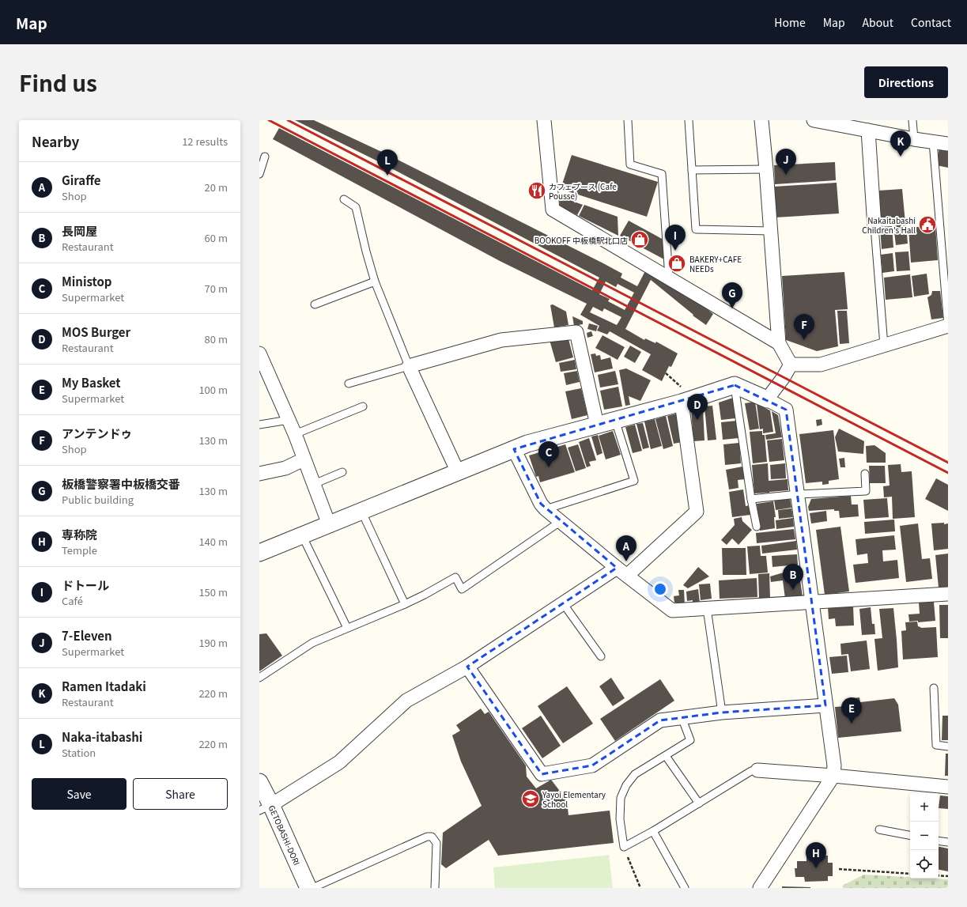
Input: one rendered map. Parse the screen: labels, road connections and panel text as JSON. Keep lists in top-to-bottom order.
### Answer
{
  "streets": {
    "street": ["GETOBASHI-DORI"]
  },
  "places": {
    "restaurant": ["カフェプース (Cafe Pousse)"],
    "public building": ["Nakaitabashi Children's Hall"],
    "shop": ["BOOKOFF 中板橋駅北口店", "BAKERY+CAFE NEEDs"],
    "school or university": ["Yayoi Elementary School"]
  },
  "page": {
    "header": "Map",
    "nav": [
      "Home",
      "Map",
      "About",
      "Contact"
    ],
    "title": "Find us",
    "buttons": [
      "Directions",
      ["Save", "Share"]
    ],
    "heading": ["Nearby", "12 results"],
    "pins": [
      "K",
      "J",
      "L",
      "I",
      "G",
      "F",
      "D",
      "C",
      "A",
      "B",
      "E",
      "H"
    ],
    "list": [
      {
        "mark": "A",
        "name": "Giraffe",
        "note": "Shop",
        "value": "20 m"
      },
      {
        "mark": "B",
        "name": "長岡屋",
        "note": "Restaurant",
        "value": "60 m"
      },
      {
        "mark": "C",
        "name": "Ministop",
        "note": "Supermarket",
        "value": "70 m"
      },
      {
        "mark": "D",
        "name": "MOS Burger",
        "note": "Restaurant",
        "value": "80 m"
      },
      {
        "mark": "E",
        "name": "My Basket",
        "note": "Supermarket",
        "value": "100 m"
      },
      {
        "mark": "F",
        "name": "アンテンドゥ",
        "note": "Shop",
        "value": "130 m"
      },
      {
        "mark": "G",
        "name": "板橋警察署中板橋交番",
        "note": "Public building",
        "value": "130 m"
      },
      {
        "mark": "H",
        "name": "専称院",
        "note": "Temple",
        "value": "140 m"
      },
      {
        "mark": "I",
        "name": "ドトール",
        "note": "Café",
        "value": "150 m"
      },
      {
        "mark": "J",
        "name": "7-Eleven",
        "note": "Supermarket",
        "value": "190 m"
      },
      {
        "mark": "K",
        "name": "Ramen Itadaki",
        "note": "Restaurant",
        "value": "220 m"
      },
      {
        "mark": "L",
        "name": "Naka-itabashi",
        "note": "Station",
        "value": "220 m"
      }
    ],
    "map_buttons": ["+", "−"]
  }
}
